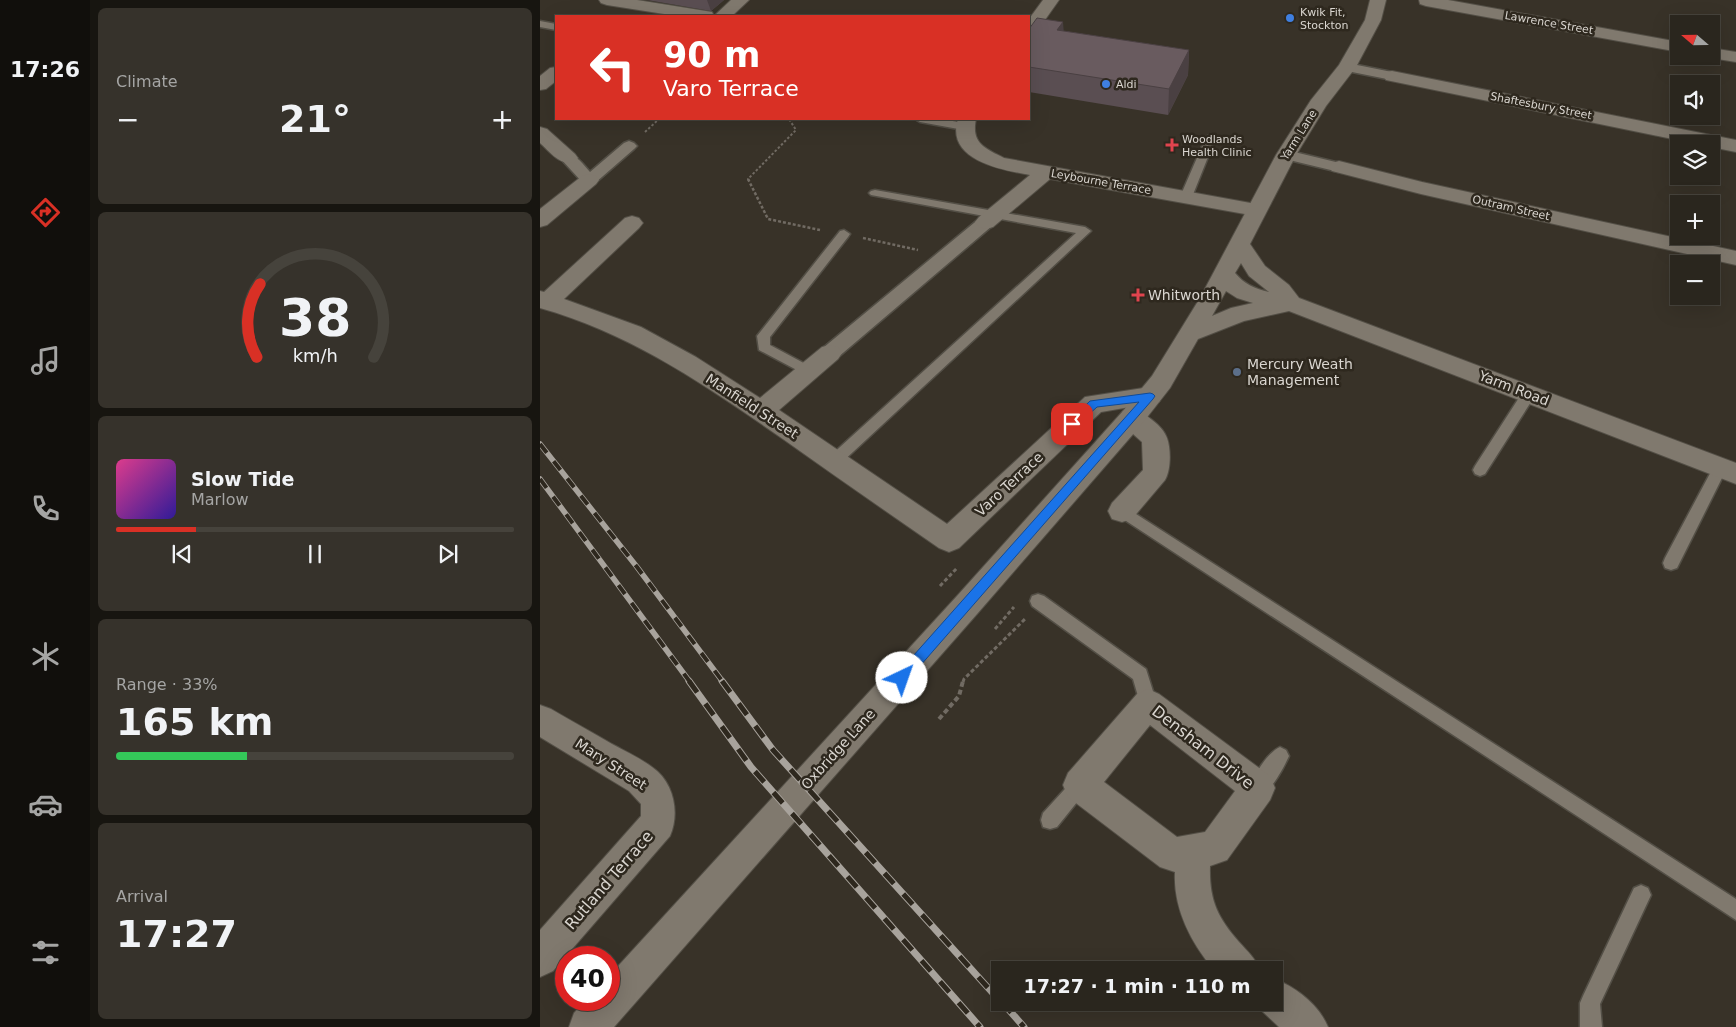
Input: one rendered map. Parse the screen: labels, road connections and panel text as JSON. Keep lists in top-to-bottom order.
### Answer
{
  "streets": {
    "street": [
      "Lawrence Street",
      "Shaftesbury Street",
      "Yarm Lane",
      "Leybourne Terrace",
      "Outram Street",
      "Yarm Road",
      "Manfield Street",
      "Varo Terrace",
      "Densham Drive",
      "Oxbridge Lane",
      "Mary Street",
      "Rutland Terrace"
    ]
  },
  "crossings": [
    ["Shaftesbury Street", "Yarm Lane"],
    ["Yarm Lane", "Leybourne Terrace"],
    ["Yarm Lane", "Outram Street"],
    ["Yarm Lane", "Yarm Road"],
    ["Yarm Lane", "Oxbridge Lane"],
    ["Yarm Road", "Oxbridge Lane"],
    ["Manfield Street", "Varo Terrace"],
    ["Varo Terrace", "Oxbridge Lane"],
    ["Mary Street", "Rutland Terrace"]
  ],
  "places": {
    "other": ["Kwik Fit, Stockton", "Aldi", "Mercury Weath Management"],
    "health": ["Woodlands Health Clinic", "Whitworth"]
  },
  "north": "left",
  "page": {
    "tabs": "17:26",
    "tile": [
      "Climate",
      ["Range · 33%", "165 km"],
      ["Arrival", "17:27"]
    ],
    "map_buttons": ["+", "−"],
    "turn": ["90 m", "Varo Terrace"],
    "heat": ["−", "21°", "+"],
    "song": ["Slow Tide", "Marlow"],
    "limit": "40",
    "trip": "17:27 · 1 min · 110 m",
    "gauge": ["38", "km/h"]
  }
}
